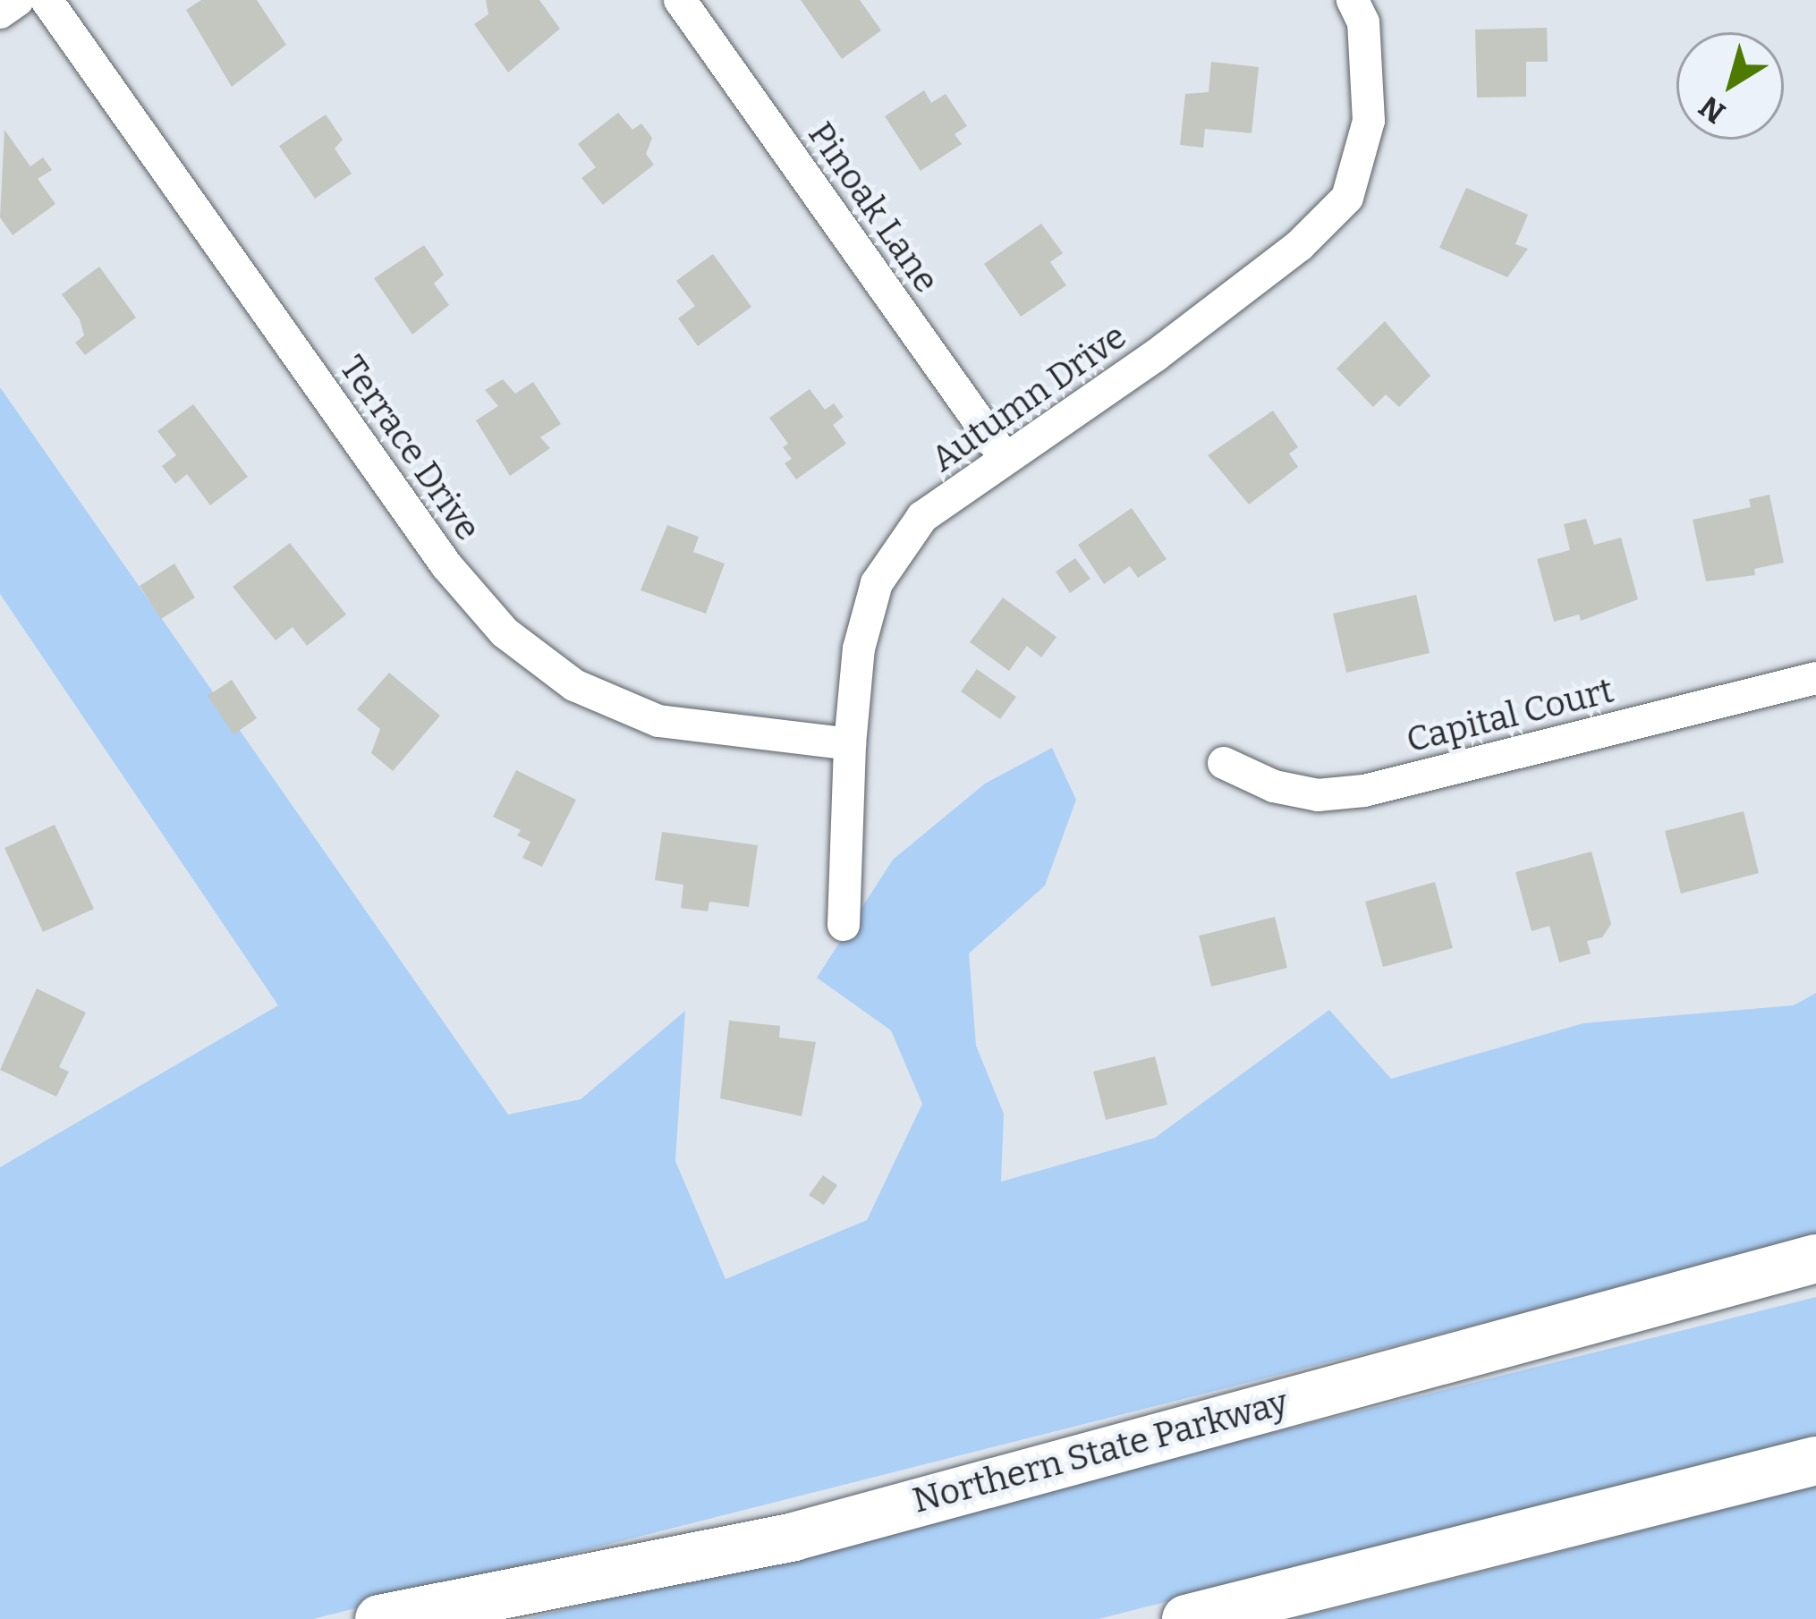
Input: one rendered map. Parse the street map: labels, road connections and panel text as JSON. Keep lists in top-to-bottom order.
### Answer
{
  "streets": {
    "highway": ["Northern State Parkway"],
    "street": [
      "Pinoak Lane",
      "Autumn Drive",
      "Terrace Drive",
      "Capital Court"
    ]
  },
  "crossings": [
    ["Pinoak Lane", "Autumn Drive"],
    ["Autumn Drive", "Terrace Drive"]
  ],
  "north": "bottom left"
}
